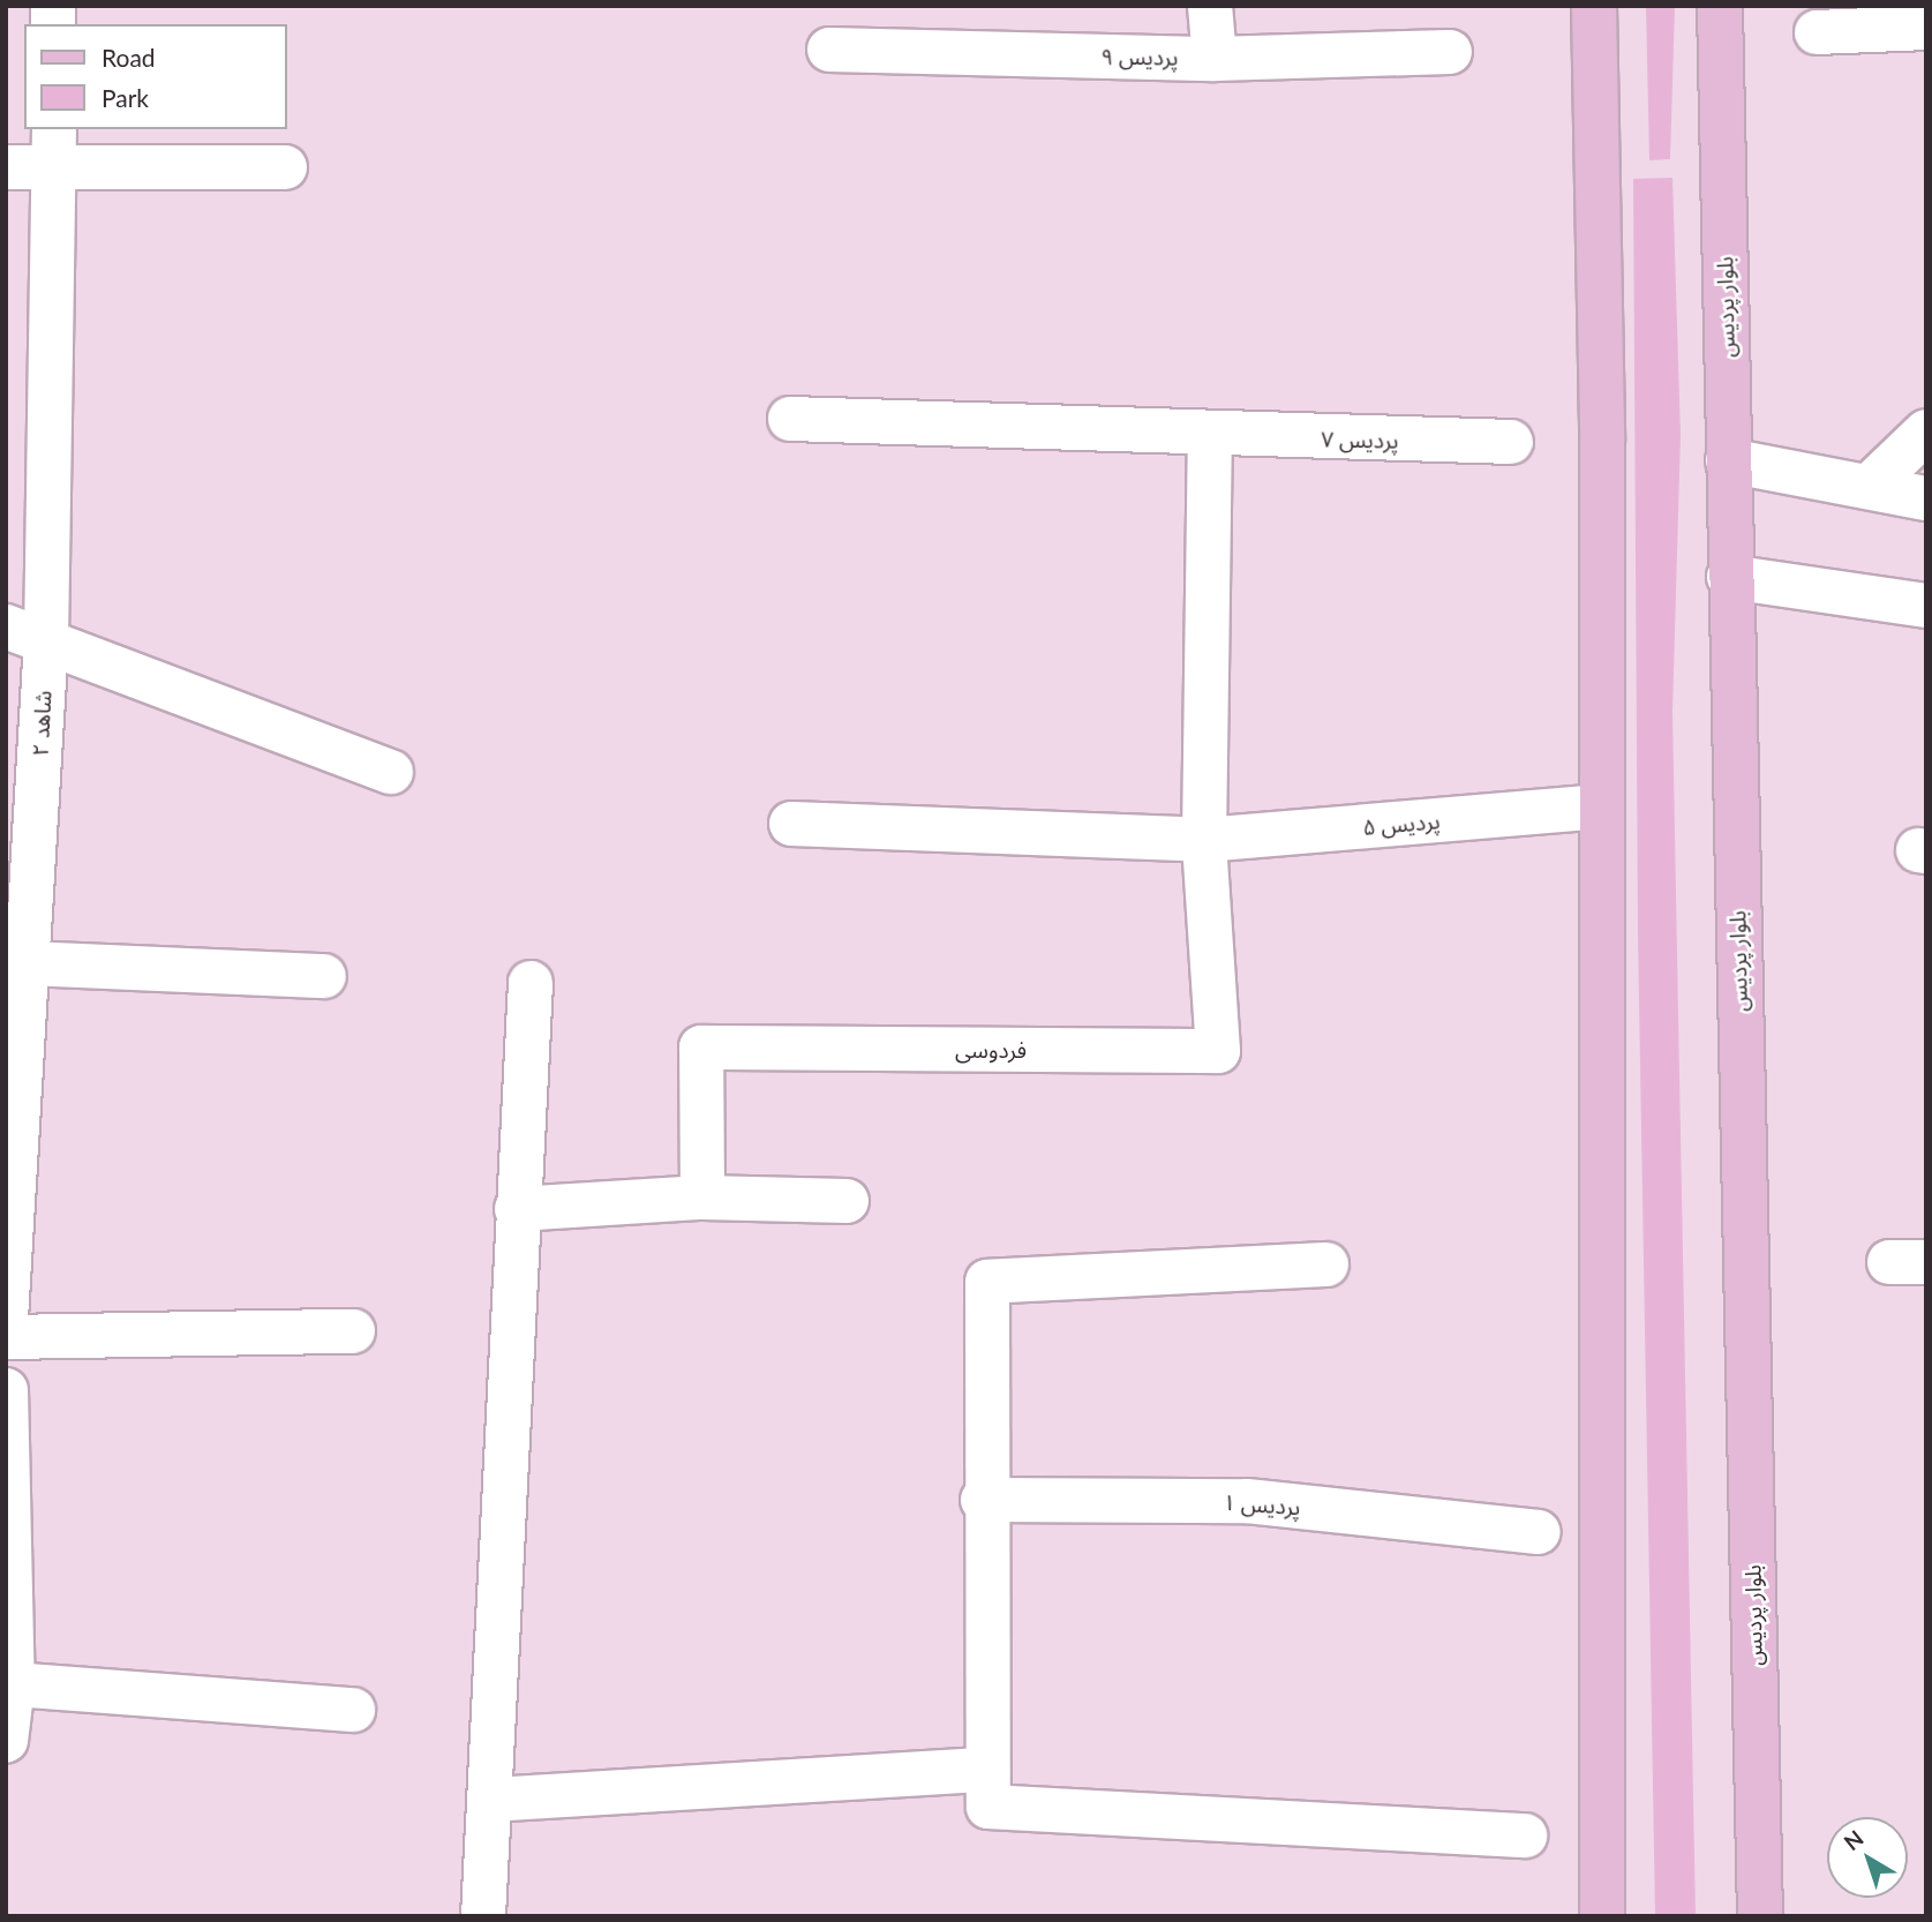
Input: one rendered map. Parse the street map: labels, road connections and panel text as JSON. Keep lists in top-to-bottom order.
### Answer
{
  "streets": {
    "main road": ["بلوار پردیس"],
    "street": [
      "پردیس ۹",
      "پردیس ۷",
      "شاهد ۲",
      "پردیس ۵",
      "فردوسی",
      "پردیس ۱"
    ]
  },
  "crossings": [
    ["پردیس ۵", "فردوسی"]
  ],
  "legend": ["Road", "Park"],
  "north": "top left"
}
